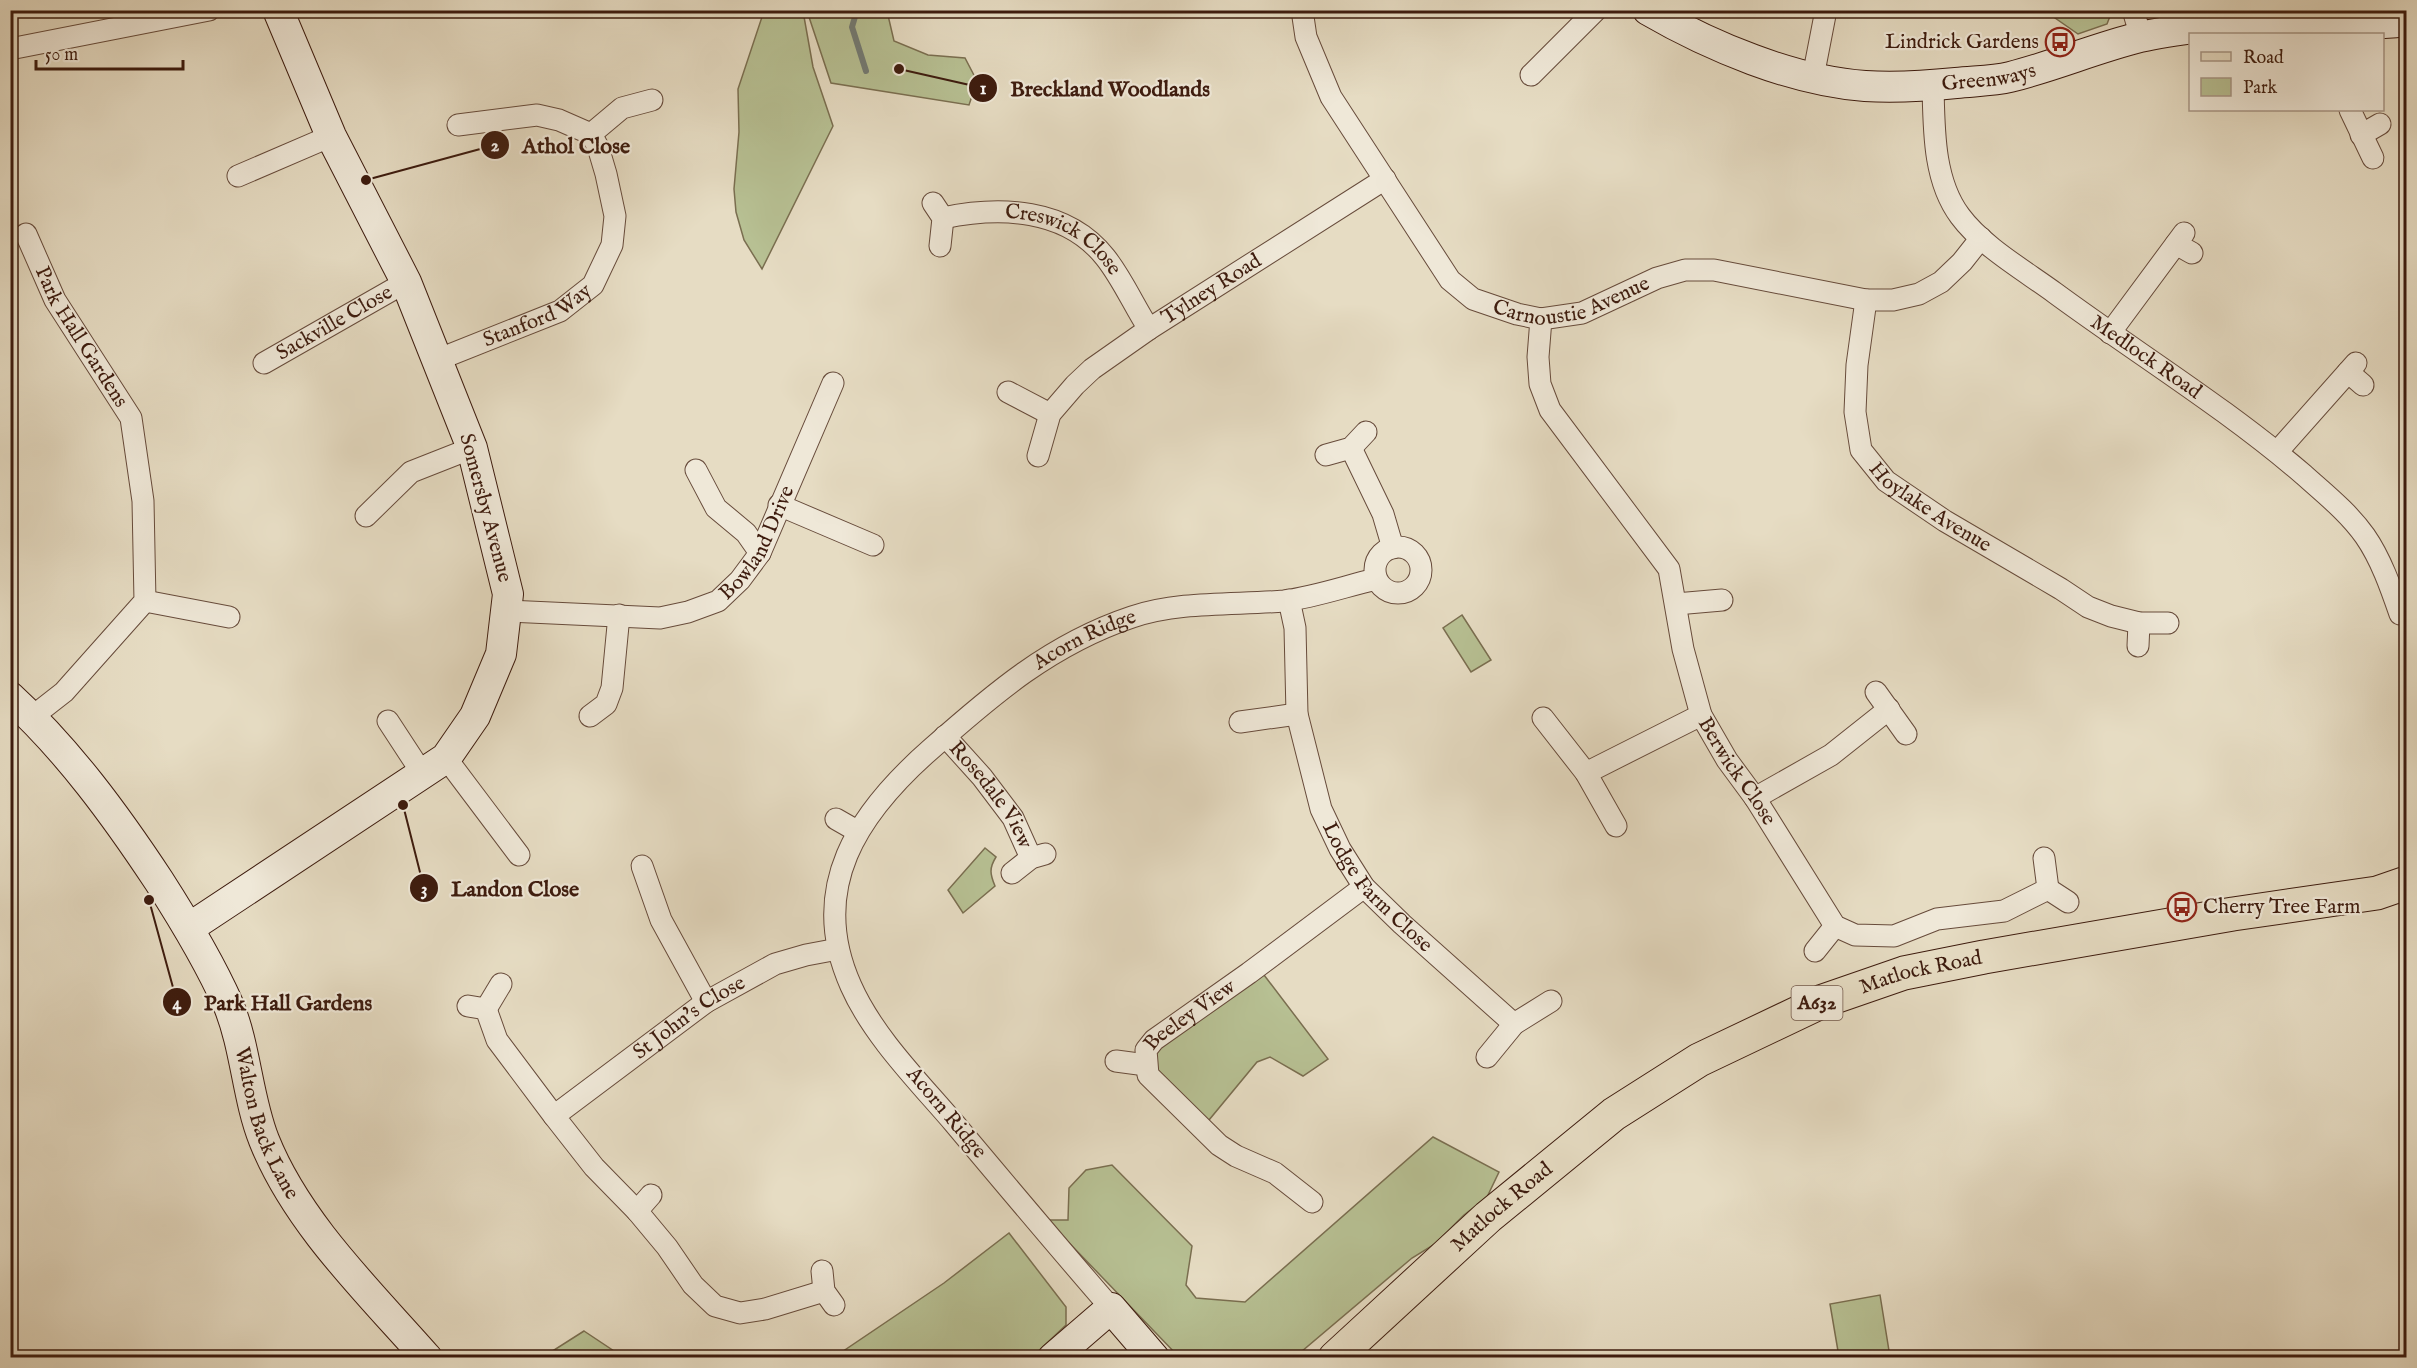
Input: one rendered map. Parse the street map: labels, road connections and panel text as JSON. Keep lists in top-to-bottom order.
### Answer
{
  "streets": {
    "main road": ["Matlock Road", "A632"],
    "street": [
      "Greenways",
      "Creswick Close",
      "Tylney Road",
      "Carnoustie Avenue",
      "Stanford Way",
      "Sackville Close",
      "Park Hall Gardens",
      "Medlock Road",
      "Hoylake Avenue",
      "Somersby Avenue",
      "Bowland Drive",
      "Acorn Ridge",
      "Berwick Close",
      "Rosedale View",
      "Lodge Farm Close",
      "Beeley View",
      "St John's Close",
      "Walton Back Lane"
    ]
  },
  "crossings": [
    ["Greenways", "Medlock Road"],
    ["Creswick Close", "Tylney Road"],
    ["Tylney Road", "Carnoustie Avenue"],
    ["Carnoustie Avenue", "Medlock Road"],
    ["Carnoustie Avenue", "Hoylake Avenue"],
    ["Carnoustie Avenue", "Berwick Close"],
    ["Stanford Way", "Somersby Avenue"],
    ["Sackville Close", "Somersby Avenue"],
    ["Somersby Avenue", "Bowland Drive"],
    ["Somersby Avenue", "Walton Back Lane"],
    ["Acorn Ridge", "Rosedale View"],
    ["Acorn Ridge", "Lodge Farm Close"],
    ["Acorn Ridge", "St John's Close"],
    ["Lodge Farm Close", "Beeley View"]
  ],
  "places": {
    "bus stop": ["Lindrick Gardens", "Cherry Tree Farm"],
    "other": [
      "Breckland Woodlands",
      "Athol Close",
      "Landon Close",
      "Park Hall Gardens"
    ]
  },
  "legend": ["Road", "Park"],
  "scale_bar": "50 m"
}
